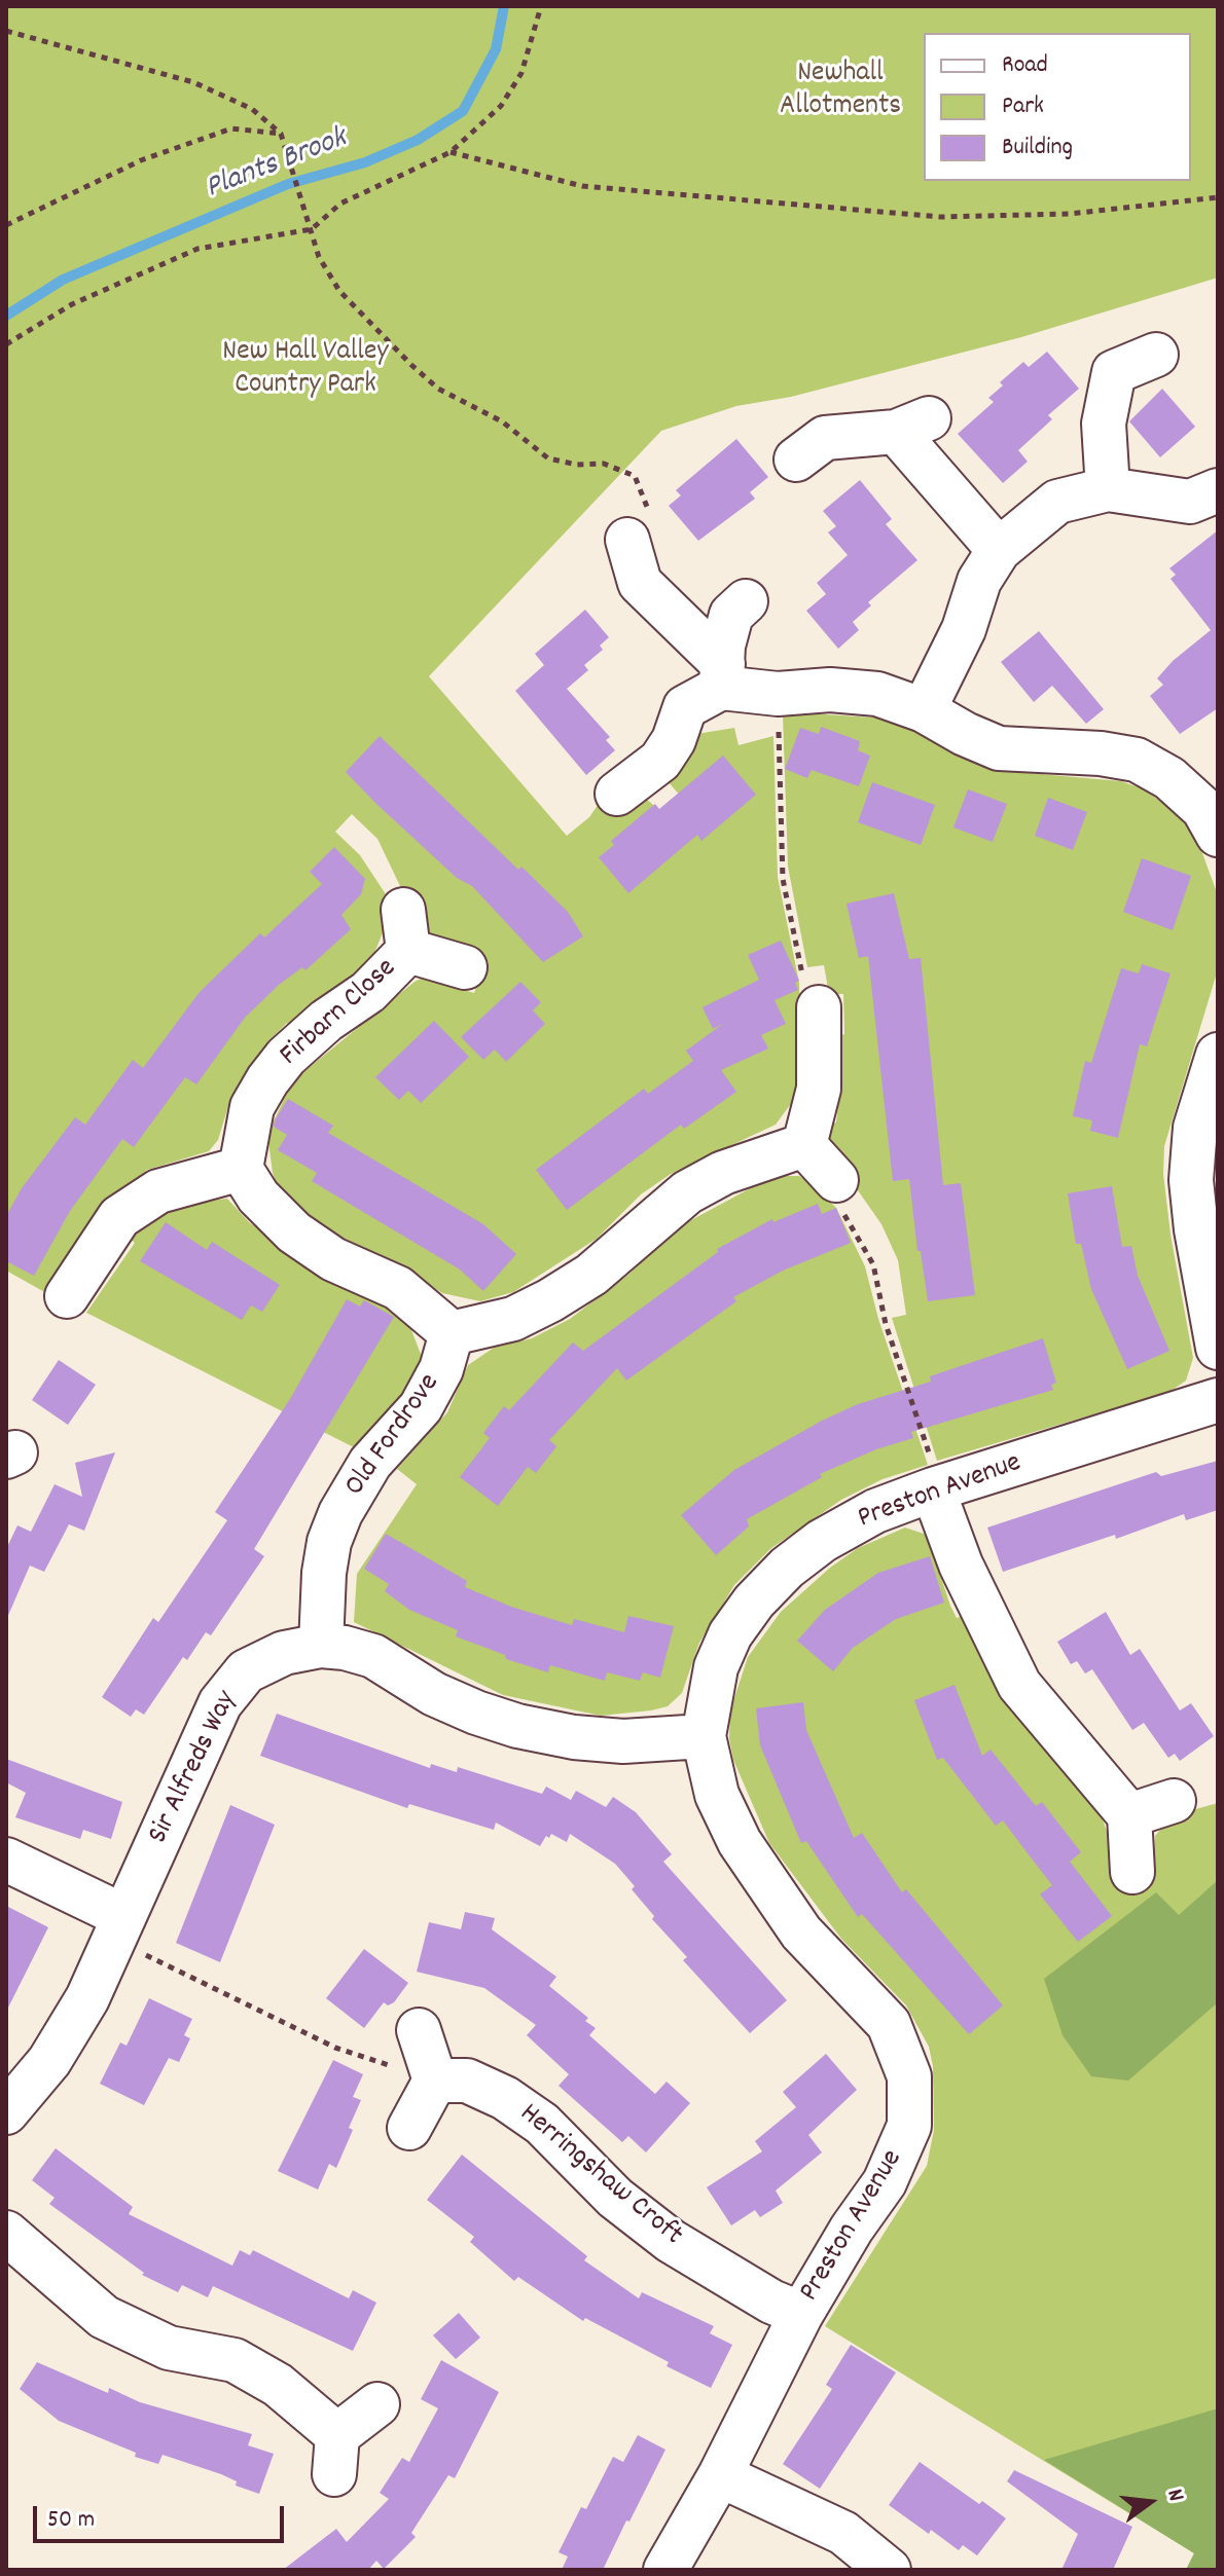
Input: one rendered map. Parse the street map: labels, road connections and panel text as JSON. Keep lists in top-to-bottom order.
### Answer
{
  "streets": {
    "street": [
      "Firbarn Close",
      "Old Fordrove",
      "Preston Avenue",
      "Sir Alfreds Way",
      "Herringshaw Croft"
    ]
  },
  "crossings": [
    ["Old Fordrove", "Sir Alfreds Way"],
    ["Preston Avenue", "Sir Alfreds Way"],
    ["Preston Avenue", "Herringshaw Croft"]
  ],
  "water": ["Plants Brook"],
  "parks": ["Newhall Allotments", "New Hall Valley Country Park"],
  "legend": ["Road", "Park", "Building"],
  "scale_bar": "50 m",
  "north": "right"
}
